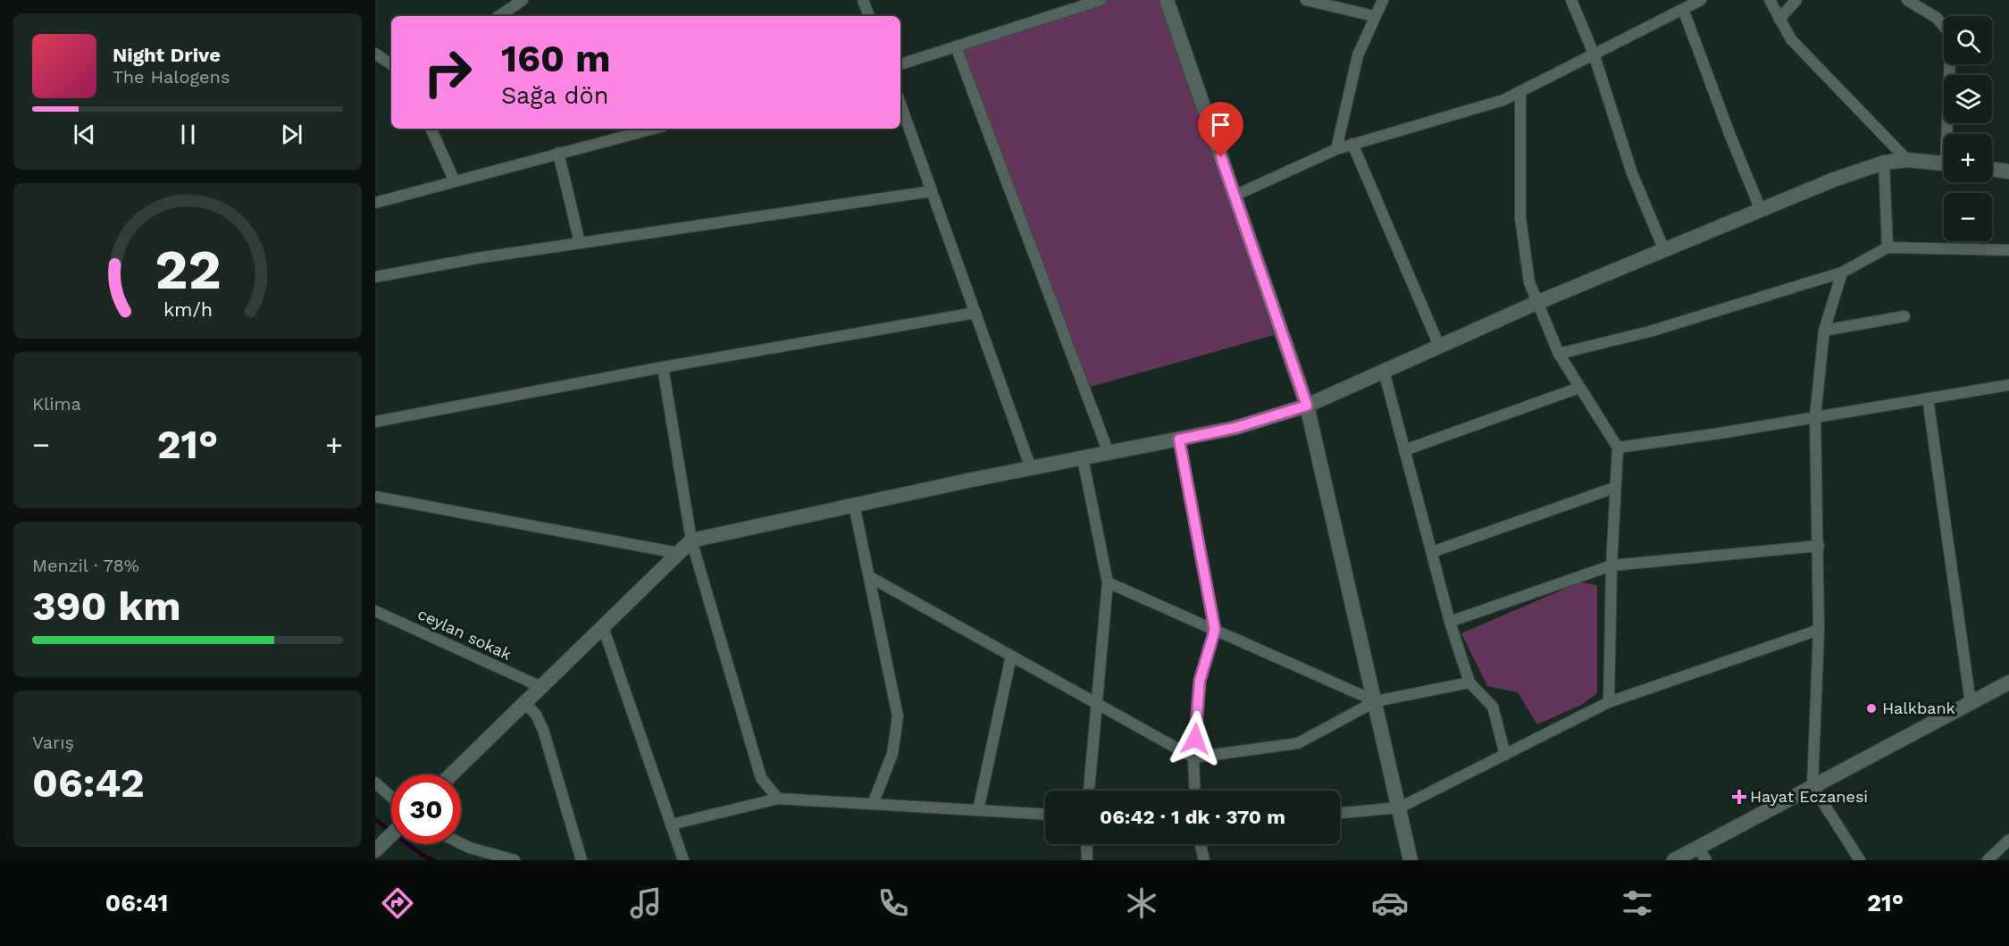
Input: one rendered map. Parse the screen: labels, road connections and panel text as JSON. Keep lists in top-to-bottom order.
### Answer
{
  "streets": {
    "street": ["ceylan sokak"]
  },
  "places": {
    "other": ["Halkbank"],
    "health": ["Hayat Eczanesi"]
  },
  "page": {
    "map_buttons": ["+", "−"],
    "turn": ["160 m", "Sağa dön"],
    "song": ["Night Drive", "The Halogens"],
    "tile": [
      "Klima",
      ["Menzil · 78%", "390 km"],
      ["Varış", "06:42"]
    ],
    "heat": ["−", "21°", "+"],
    "limit": "30",
    "trip": "06:42 · 1 dk · 370 m",
    "tabs": ["06:41", "21°"],
    "gauge": ["22", "km/h"]
  }
}
